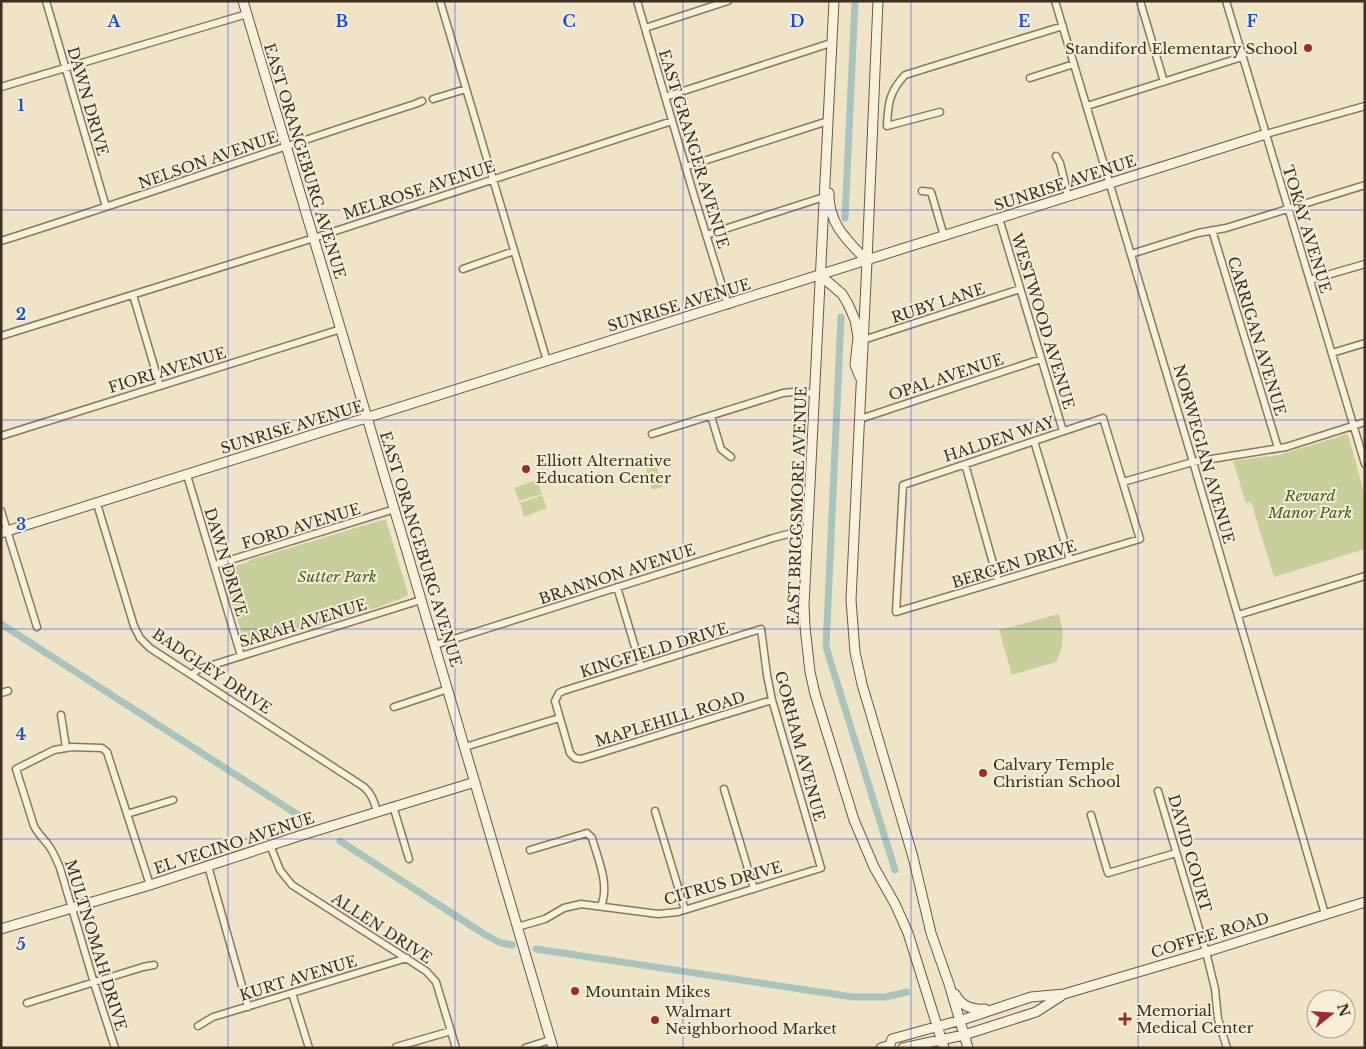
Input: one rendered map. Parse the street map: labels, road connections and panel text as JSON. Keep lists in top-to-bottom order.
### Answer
{
  "streets": {
    "main road": [
      "EAST ORANGEBURG AVENUE",
      "SUNRISE AVENUE",
      "EAST BRIGGSMORE AVENUE",
      "EL VECINO AVENUE",
      "COFFEE ROAD"
    ],
    "street": [
      "DAWN DRIVE",
      "EAST GRANGER AVENUE",
      "NELSON AVENUE",
      "MELROSE AVENUE",
      "TOKAY AVENUE",
      "RUBY LANE",
      "WESTWOOD AVENUE",
      "CARRIGAN AVENUE",
      "FIORI AVENUE",
      "OPAL AVENUE",
      "HALDEN WAY",
      "NORWEGIAN AVENUE",
      "FORD AVENUE",
      "BERGEN DRIVE",
      "BRANNON AVENUE",
      "SARAH AVENUE",
      "KINGFIELD DRIVE",
      "BADGLEY DRIVE",
      "MAPLEHILL ROAD",
      "GORHAM AVENUE",
      "DAVID COURT",
      "CITRUS DRIVE",
      "ALLEN DRIVE",
      "MULTNOMAH DRIVE",
      "KURT AVENUE"
    ]
  },
  "crossings": [
    ["DAWN DRIVE", "NELSON AVENUE"],
    ["DAWN DRIVE", "SUNRISE AVENUE"],
    ["DAWN DRIVE", "FORD AVENUE"],
    ["DAWN DRIVE", "SARAH AVENUE"],
    ["EAST GRANGER AVENUE", "SUNRISE AVENUE"],
    ["EAST GRANGER AVENUE", "MELROSE AVENUE"],
    ["NELSON AVENUE", "EAST ORANGEBURG AVENUE"],
    ["EAST ORANGEBURG AVENUE", "SUNRISE AVENUE"],
    ["EAST ORANGEBURG AVENUE", "MELROSE AVENUE"],
    ["EAST ORANGEBURG AVENUE", "FIORI AVENUE"],
    ["EAST ORANGEBURG AVENUE", "FORD AVENUE"],
    ["EAST ORANGEBURG AVENUE", "BRANNON AVENUE"],
    ["EAST ORANGEBURG AVENUE", "SARAH AVENUE"],
    ["EAST ORANGEBURG AVENUE", "EL VECINO AVENUE"],
    ["EAST ORANGEBURG AVENUE", "CITRUS DRIVE"],
    ["SUNRISE AVENUE", "TOKAY AVENUE"],
    ["SUNRISE AVENUE", "WESTWOOD AVENUE"],
    ["SUNRISE AVENUE", "NORWEGIAN AVENUE"],
    ["SUNRISE AVENUE", "EAST BRIGGSMORE AVENUE"],
    ["SUNRISE AVENUE", "BADGLEY DRIVE"],
    ["RUBY LANE", "WESTWOOD AVENUE"],
    ["WESTWOOD AVENUE", "OPAL AVENUE"],
    ["WESTWOOD AVENUE", "HALDEN WAY"],
    ["HALDEN WAY", "BERGEN DRIVE"],
    ["NORWEGIAN AVENUE", "COFFEE ROAD"],
    ["EAST BRIGGSMORE AVENUE", "BRANNON AVENUE"],
    ["EAST BRIGGSMORE AVENUE", "COFFEE ROAD"],
    ["SARAH AVENUE", "BADGLEY DRIVE"],
    ["KINGFIELD DRIVE", "MAPLEHILL ROAD"],
    ["KINGFIELD DRIVE", "GORHAM AVENUE"],
    ["BADGLEY DRIVE", "EL VECINO AVENUE"],
    ["MAPLEHILL ROAD", "GORHAM AVENUE"],
    ["GORHAM AVENUE", "CITRUS DRIVE"],
    ["EL VECINO AVENUE", "ALLEN DRIVE"],
    ["EL VECINO AVENUE", "MULTNOMAH DRIVE"],
    ["DAVID COURT", "COFFEE ROAD"],
    ["ALLEN DRIVE", "KURT AVENUE"]
  ],
  "parks": ["Revard Manor Park", "Sutter Park"],
  "places": {
    "other": [
      "Standiford Elementary School",
      "Elliott Alternative Education Center",
      "Calvary Temple Christian School",
      "Mountain Mikes",
      "Walmart Neighborhood Market"
    ],
    "health": ["Memorial Medical Center"]
  },
  "north": "right",
  "grid": {
    "columns": [
      "A",
      "B",
      "C",
      "D",
      "E",
      "F"
    ],
    "rows": [
      "1",
      "2",
      "3",
      "4",
      "5"
    ]
  }
}
